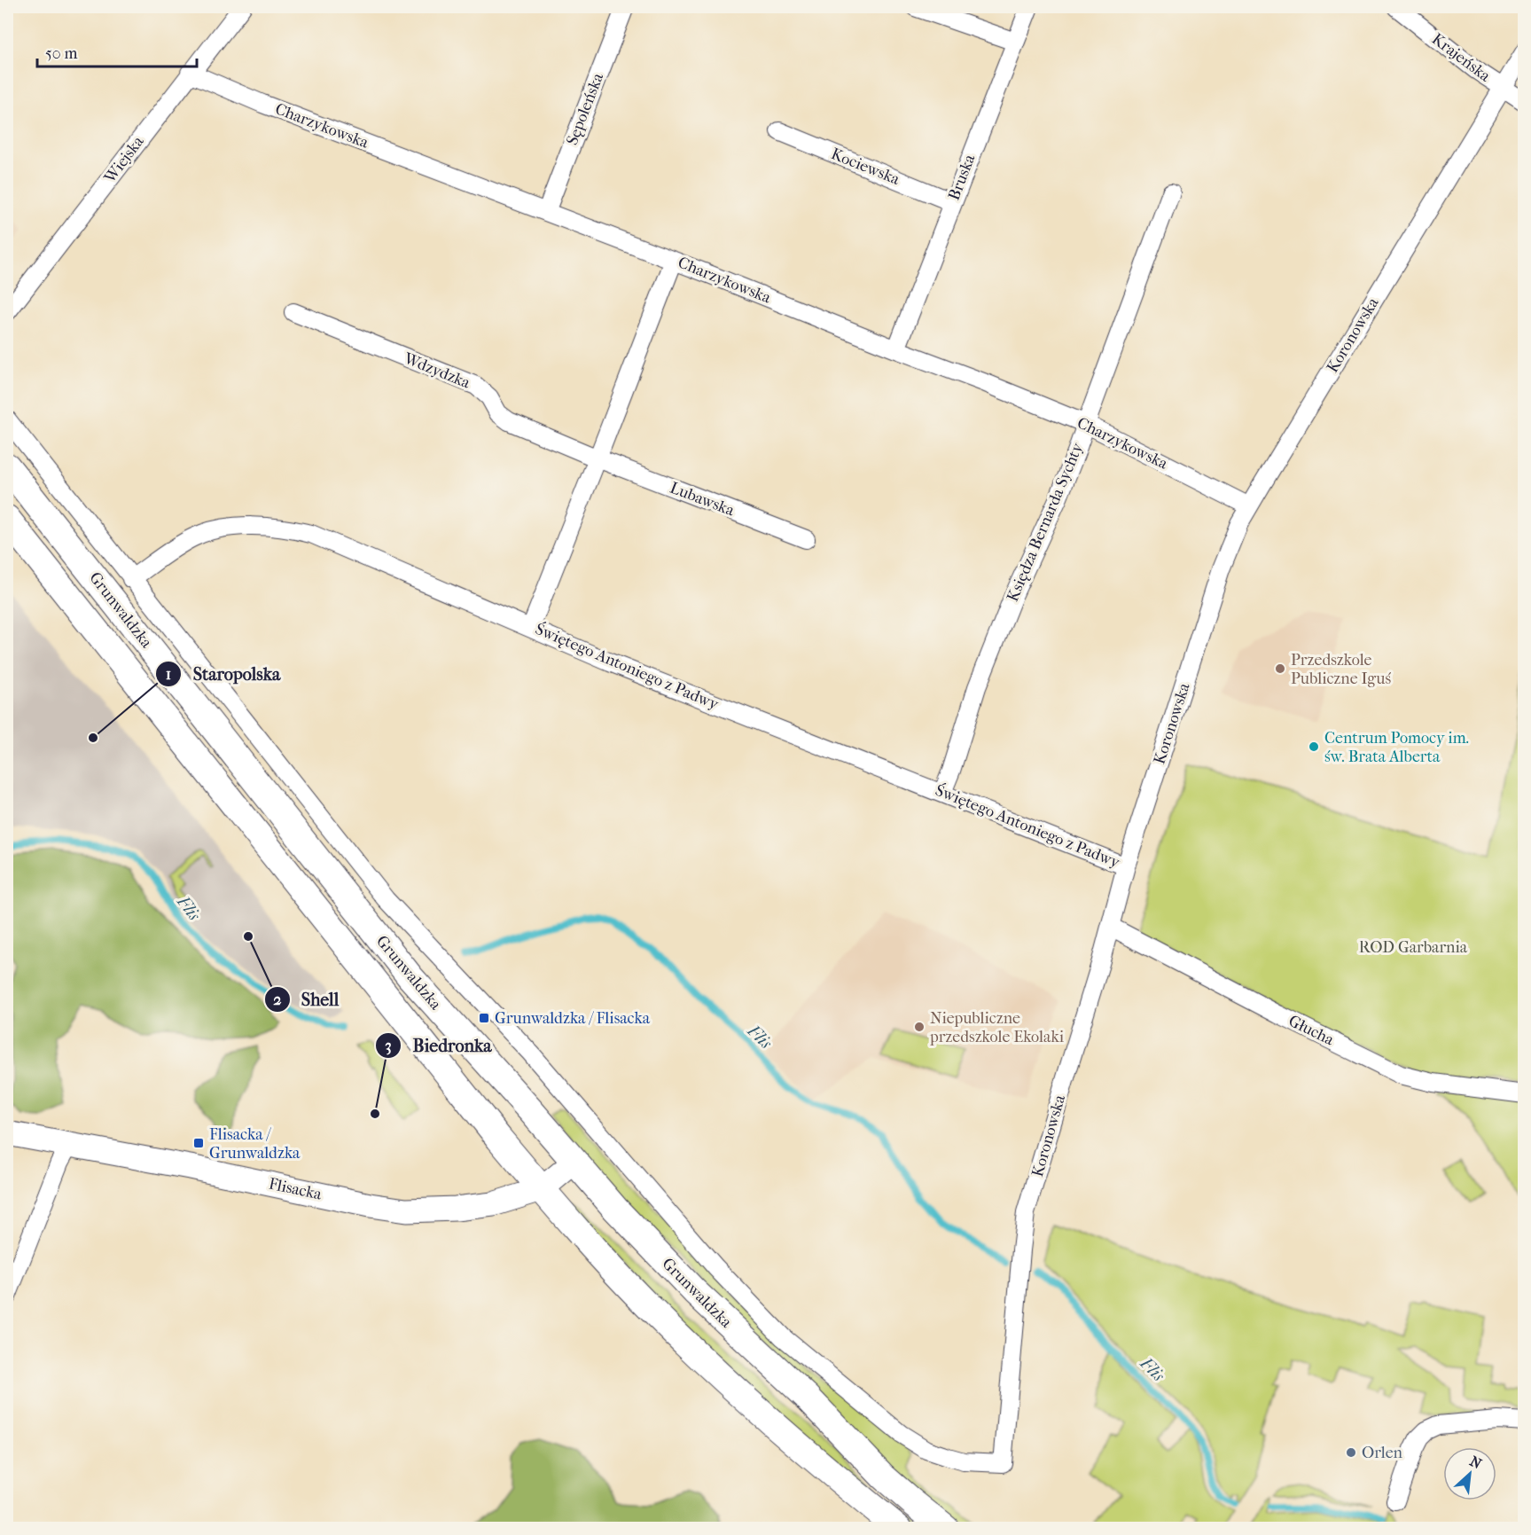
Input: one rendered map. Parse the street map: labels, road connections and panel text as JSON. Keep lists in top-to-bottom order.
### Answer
{
  "streets": {
    "main road": ["Grunwaldzka"],
    "street": [
      "Krajeńska",
      "Sępoleńska",
      "Charzykowska",
      "Wiejska",
      "Kociewska",
      "Bruska",
      "Koronowska",
      "Wdzydzka",
      "Lubawska",
      "Księdza Bernarda Sychty",
      "Świętego Antoniego z Padwy",
      "Głucha",
      "Flisacka"
    ]
  },
  "crossings": [
    ["Krajeńska", "Koronowska"],
    ["Sępoleńska", "Charzykowska"],
    ["Charzykowska", "Wiejska"],
    ["Charzykowska", "Bruska"],
    ["Charzykowska", "Koronowska"],
    ["Charzykowska", "Księdza Bernarda Sychty"],
    ["Kociewska", "Bruska"],
    ["Koronowska", "Świętego Antoniego z Padwy"],
    ["Koronowska", "Głucha"],
    ["Wdzydzka", "Lubawska"],
    ["Księdza Bernarda Sychty", "Świętego Antoniego z Padwy"],
    ["Grunwaldzka", "Flisacka"]
  ],
  "water": ["Flis"],
  "parks": ["ROD Garbarnia"],
  "places": {
    "other": [
      "Przedszkole Publiczne Iguś",
      "Staropolska",
      "Centrum Pomocy im. św. Brata Alberta",
      "Shell",
      "Niepubliczne przedszkole Ekolaki",
      "Biedronka",
      "Orlen"
    ],
    "transit": ["Grunwaldzka / Flisacka", "Flisacka / Grunwaldzka"]
  },
  "scale_bar": "50 m",
  "north": "top right"
}
